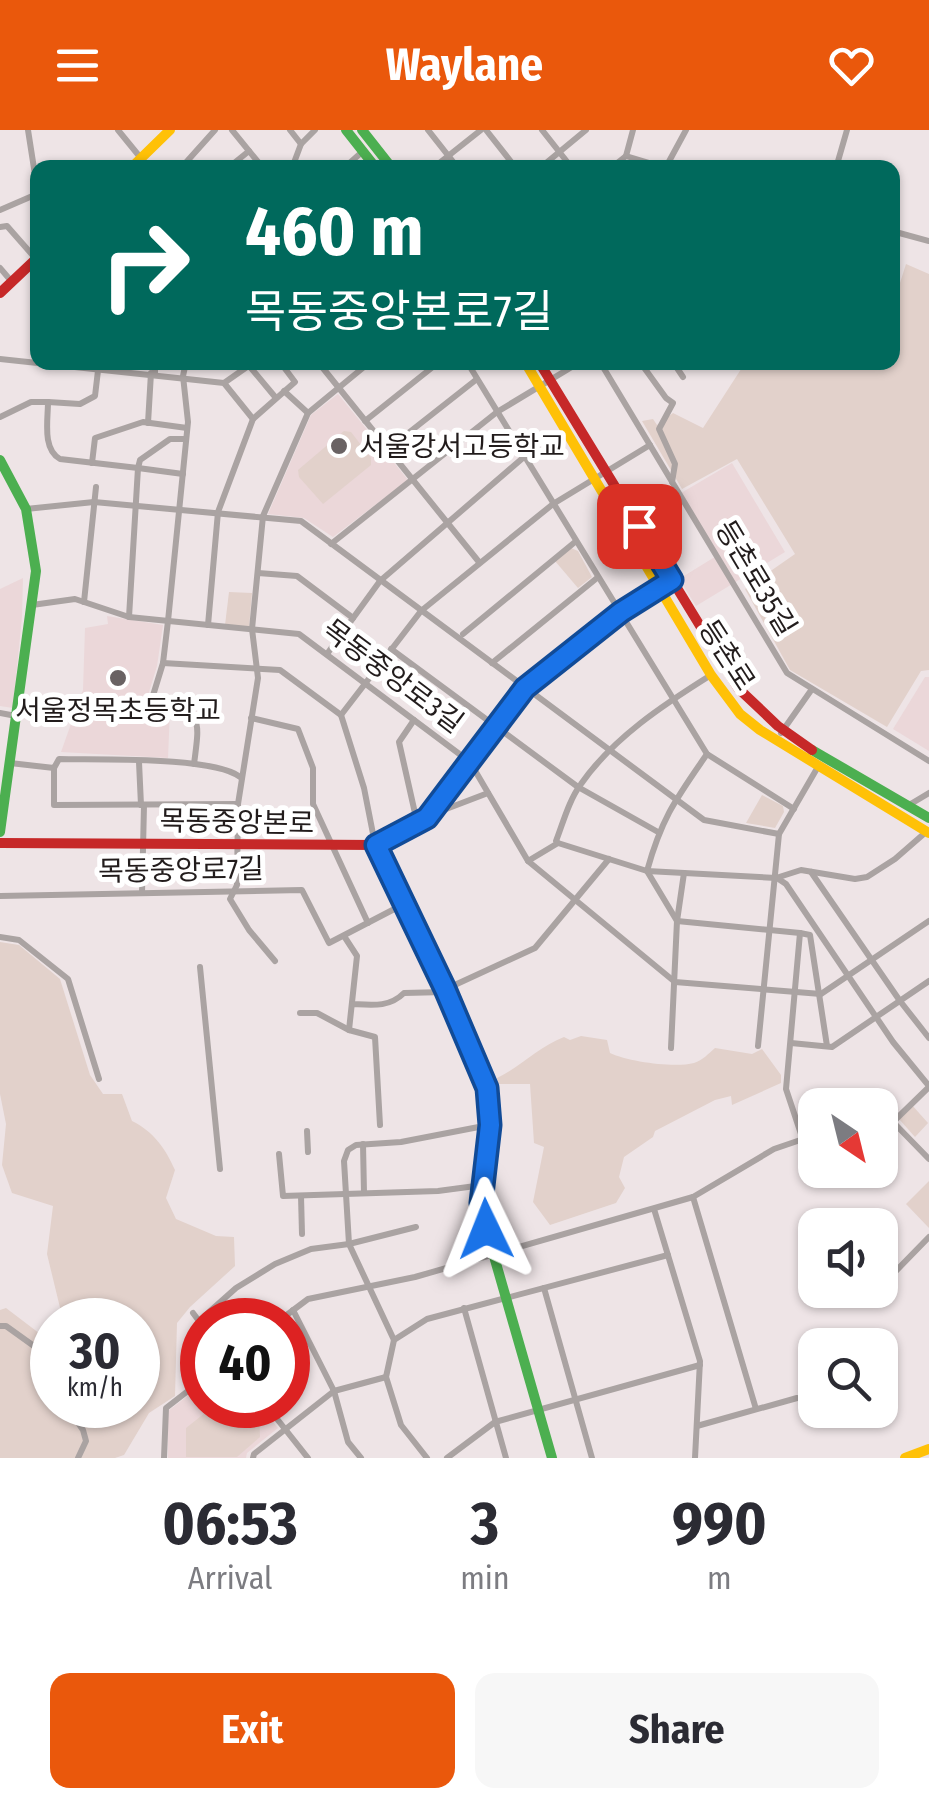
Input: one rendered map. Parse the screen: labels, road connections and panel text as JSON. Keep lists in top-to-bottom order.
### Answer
{
  "streets": {
    "main road": ["등촌로", "목동중앙본로"],
    "street": ["등촌로35길", "목동중앙로3길", "목동중앙로7길"]
  },
  "crossings": [
    ["목동중앙본로", "목동중앙로7길"]
  ],
  "places": ["서울강서고등학교", "서울정목초등학교"],
  "north": "bottom right",
  "page": {
    "header": "Waylane",
    "turn": ["460 m", "목동중앙본로7길"],
    "speed": "30 km/h",
    "limit": "40",
    "eta": [
      "06:53",
      "Arrival",
      "3",
      "min",
      "990",
      "m"
    ],
    "buttons": ["Exit", "Share"]
  }
}
